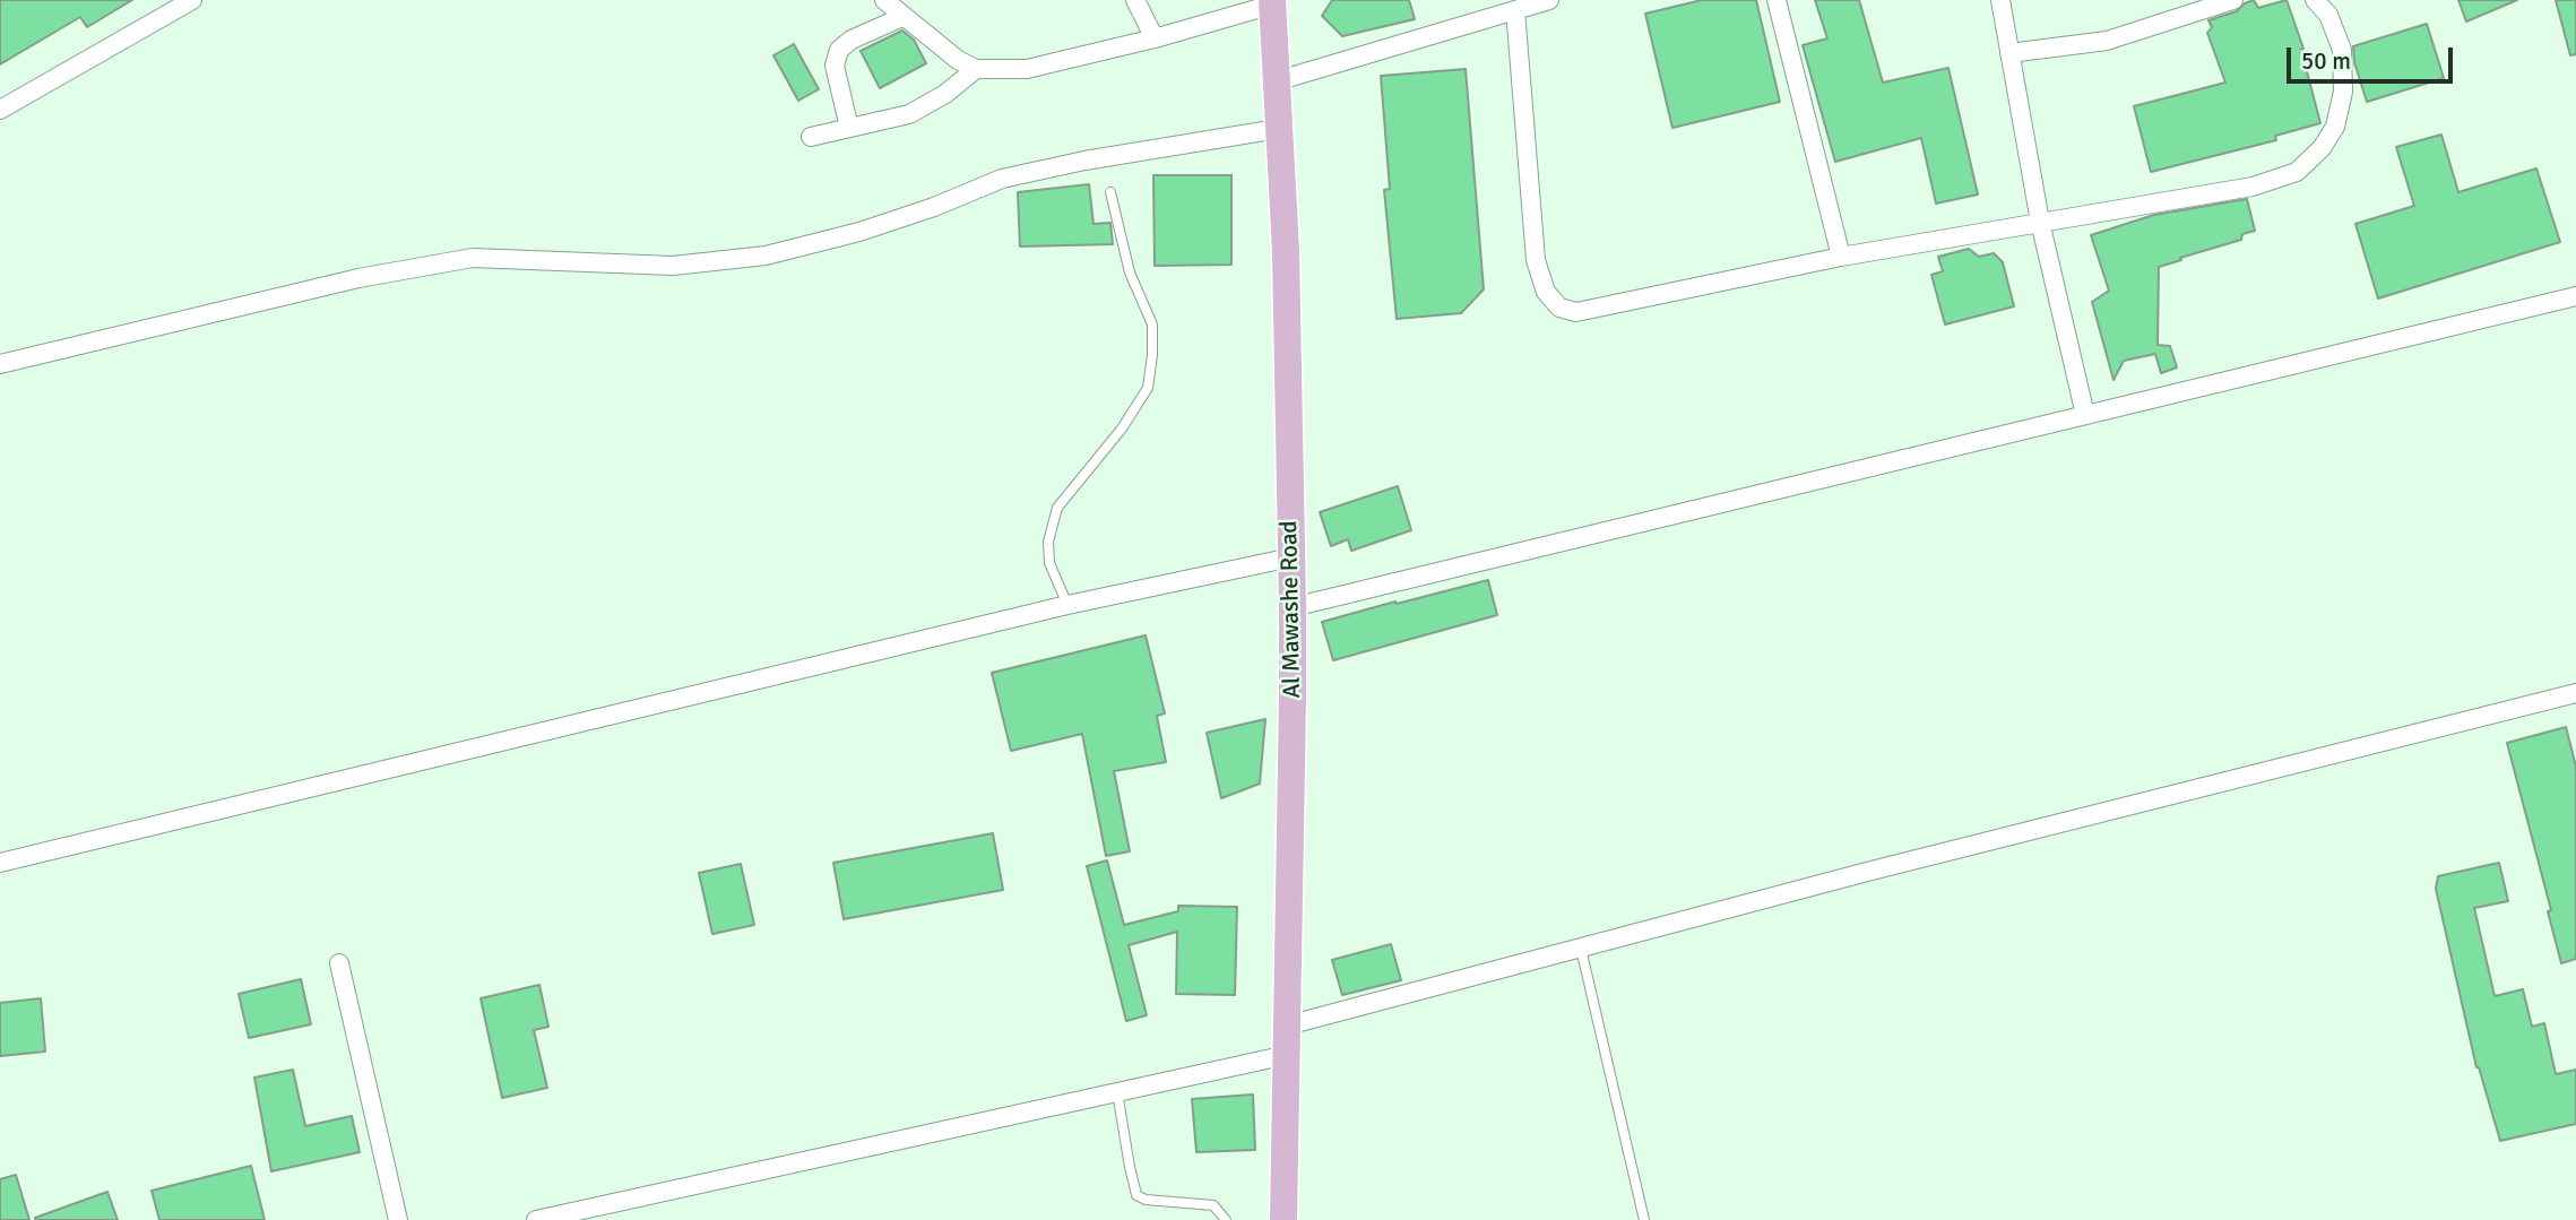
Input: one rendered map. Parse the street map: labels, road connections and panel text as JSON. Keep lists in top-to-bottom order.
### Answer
{
  "streets": {
    "main road": ["Al Mawashe Road"]
  },
  "scale_bar": "50 m"
}
